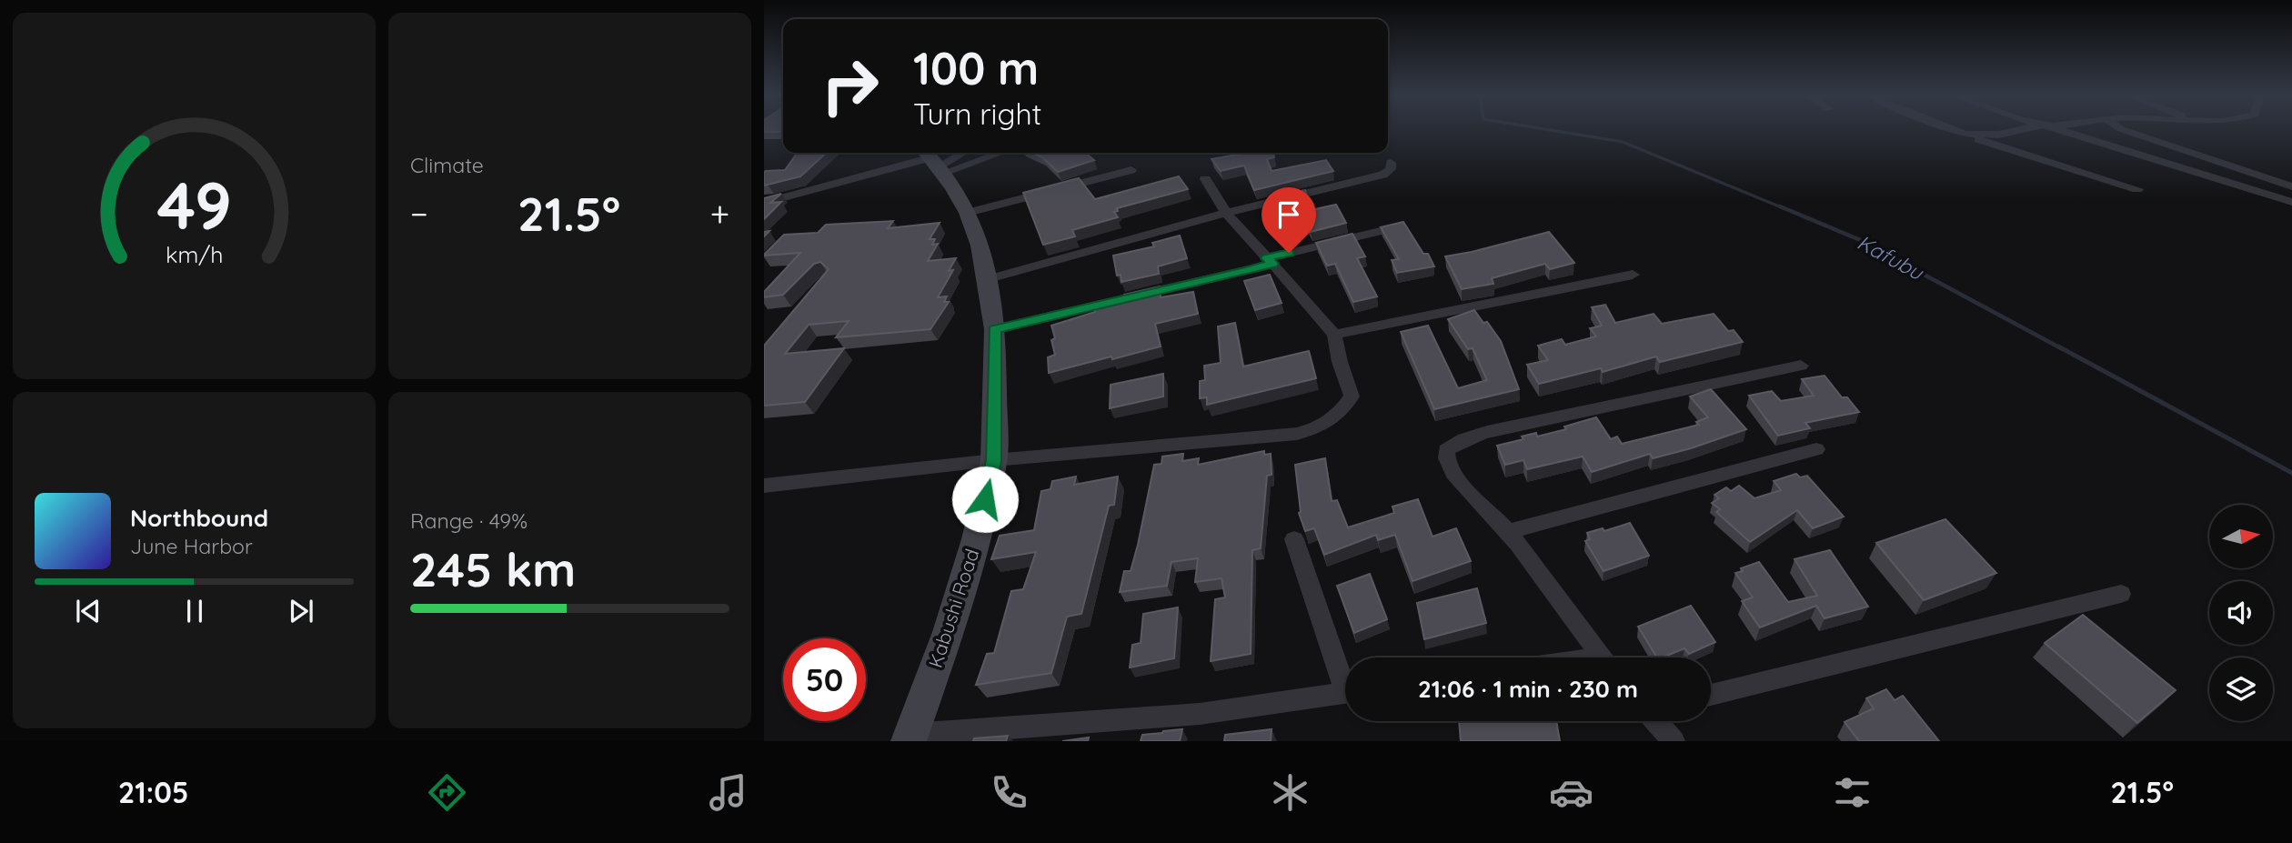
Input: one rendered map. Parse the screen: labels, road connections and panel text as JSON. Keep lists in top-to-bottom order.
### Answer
{
  "streets": {
    "main road": ["Kabushi Road"]
  },
  "water": ["Kafubu"],
  "north": "right",
  "page": {
    "tile": [
      "Climate",
      ["Range · 49%", "245 km"]
    ],
    "turn": ["100 m", "Turn right"],
    "heat": ["−", "21.5°", "+"],
    "song": ["Northbound", "June Harbor"],
    "limit": "50",
    "trip": "21:06 · 1 min · 230 m",
    "tabs": ["21:05", "21.5°"],
    "gauge": ["49", "km/h"]
  }
}
